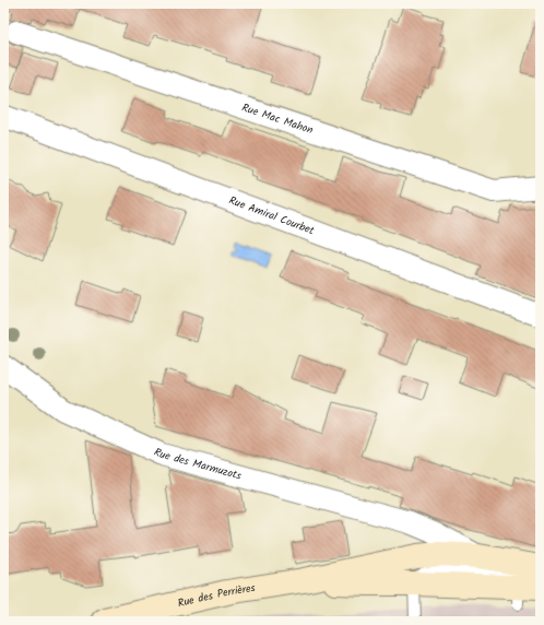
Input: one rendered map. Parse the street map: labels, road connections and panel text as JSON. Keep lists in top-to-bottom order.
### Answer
{
  "streets": {
    "main road": ["Rue des Perrières"],
    "street": ["Rue Mac Mahon", "Rue Amiral Courbet", "Rue des Marmuzots"]
  },
  "crossings": [
    ["Rue des Marmuzots", "Rue des Perrières"]
  ]
}
